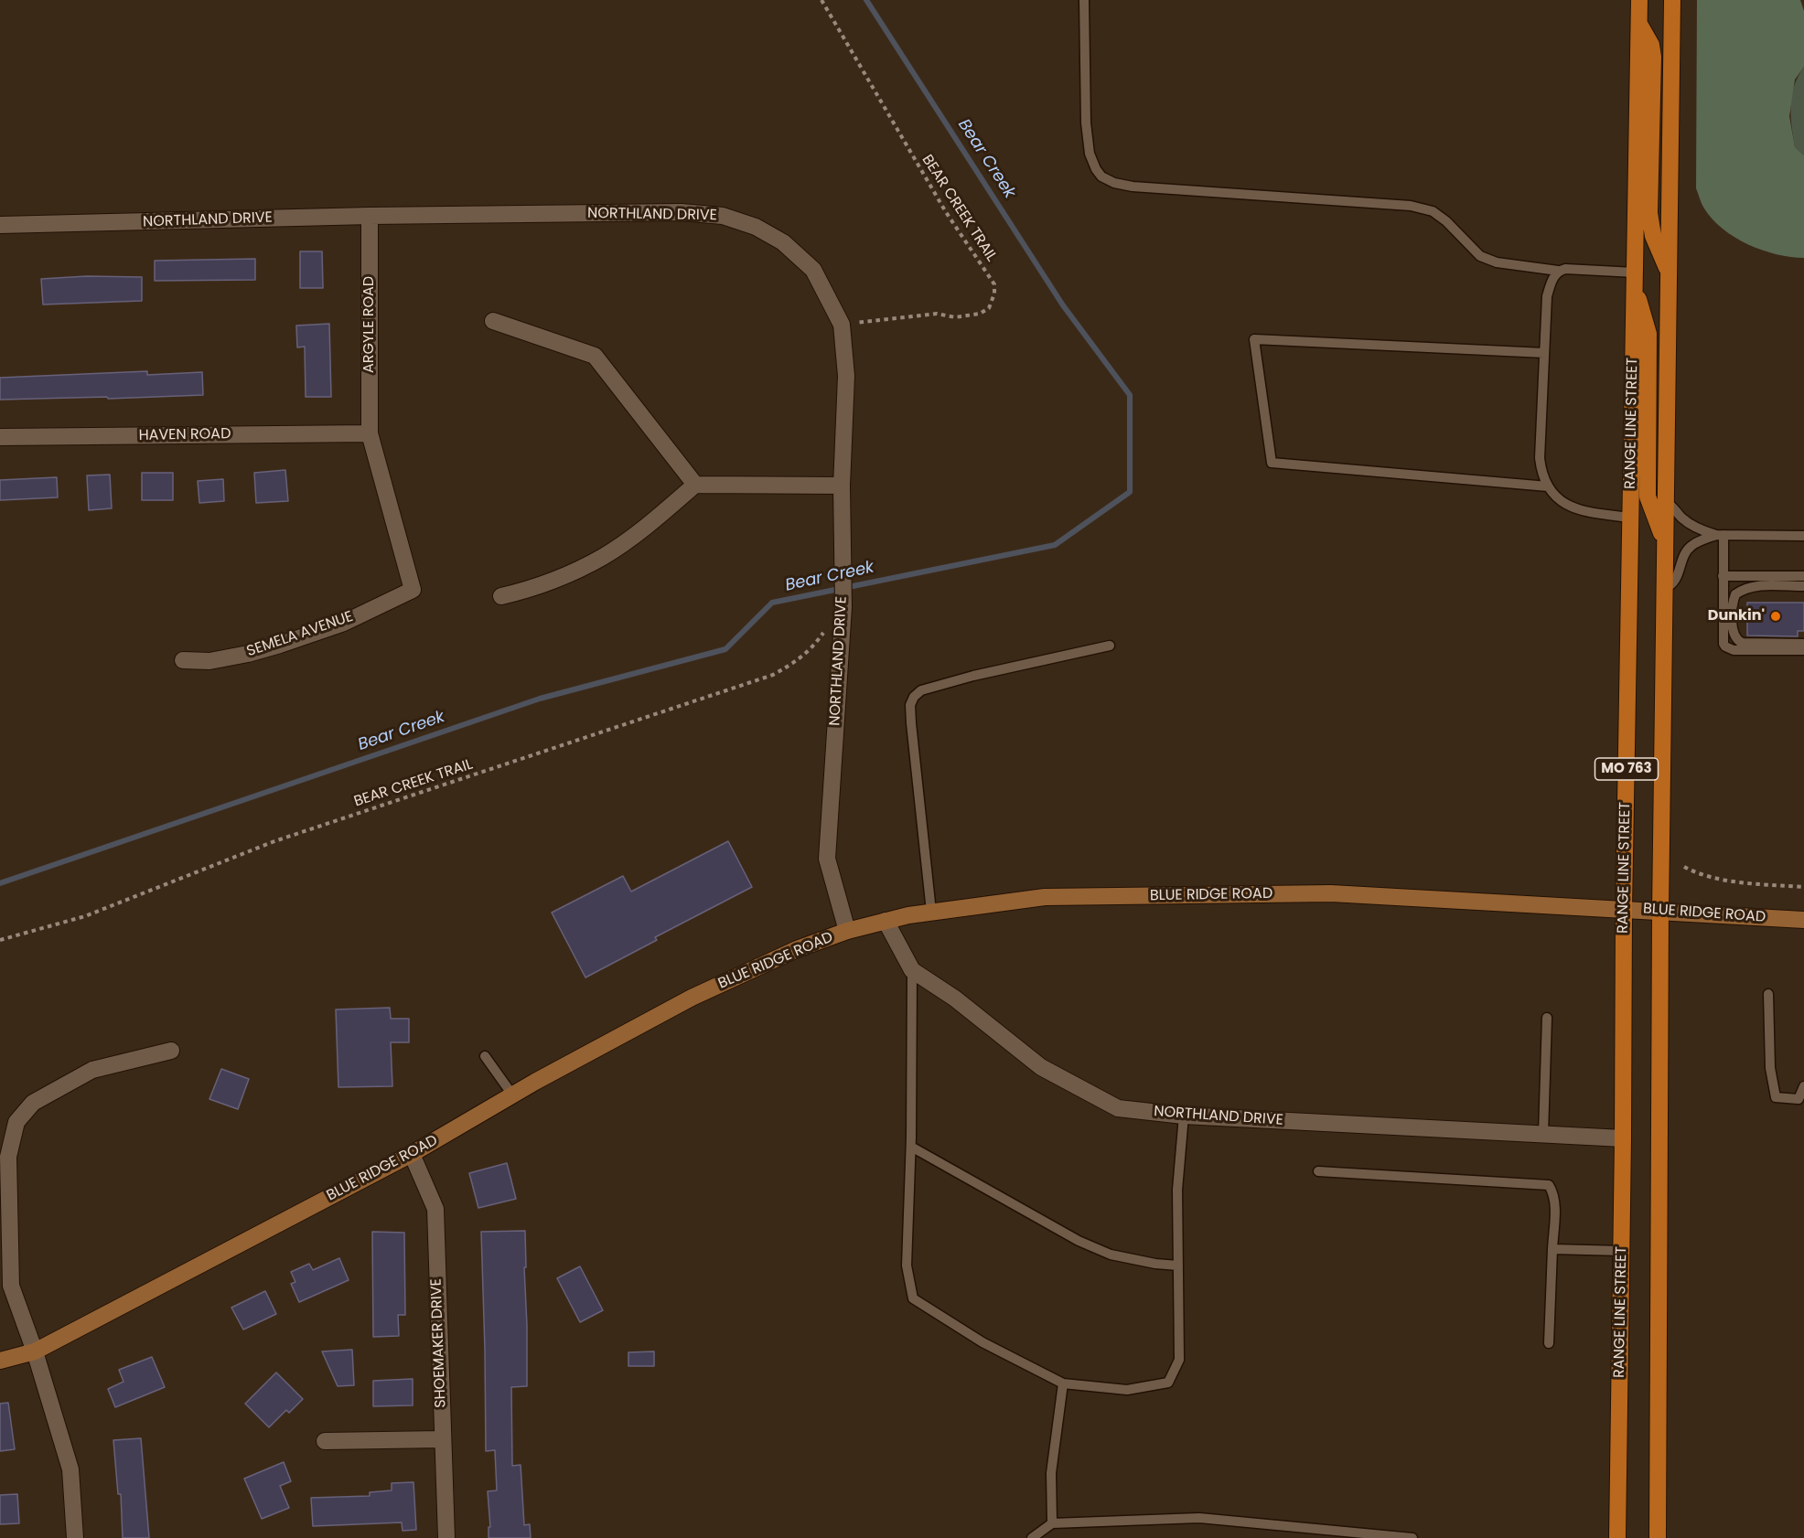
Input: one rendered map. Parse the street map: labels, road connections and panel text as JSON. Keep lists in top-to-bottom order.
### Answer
{
  "streets": {
    "main road": ["RANGE LINE STREET", "MO 763"],
    "street": [
      "NORTHLAND DRIVE",
      "ARGYLE ROAD",
      "HAVEN ROAD",
      "SEMELA AVENUE",
      "BLUE RIDGE ROAD",
      "SHOEMAKER DRIVE"
    ],
    "path": ["BEAR CREEK TRAIL"]
  },
  "crossings": [
    ["NORTHLAND DRIVE", "ARGYLE ROAD"],
    ["NORTHLAND DRIVE", "RANGE LINE STREET"],
    ["NORTHLAND DRIVE", "BLUE RIDGE ROAD"],
    ["ARGYLE ROAD", "HAVEN ROAD"],
    ["ARGYLE ROAD", "SEMELA AVENUE"],
    ["RANGE LINE STREET", "BLUE RIDGE ROAD"],
    ["MO 763", "BLUE RIDGE ROAD"],
    ["BLUE RIDGE ROAD", "SHOEMAKER DRIVE"]
  ],
  "water": ["Bear Creek"],
  "places": ["Dunkin'"]
}
